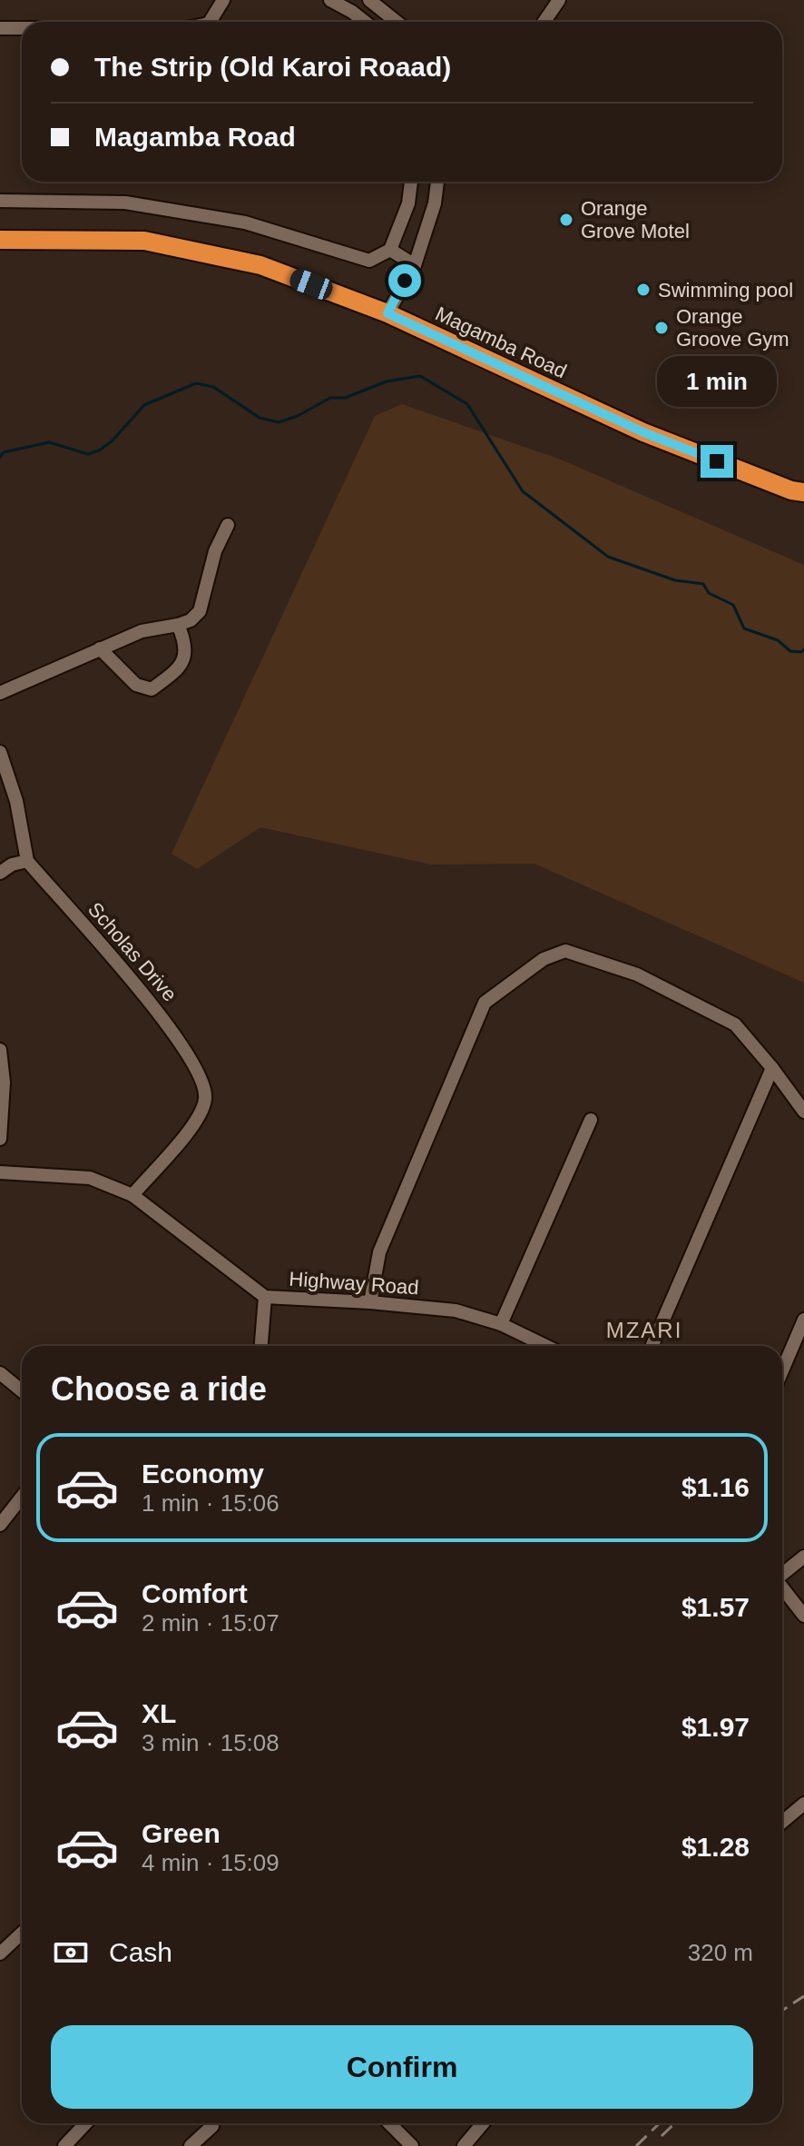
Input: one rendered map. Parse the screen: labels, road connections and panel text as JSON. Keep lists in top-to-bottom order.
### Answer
{
  "streets": {
    "highway": ["Magamba Road"],
    "street": ["Scholas Drive", "Highway Road"]
  },
  "crossings": [
    ["Scholas Drive", "Highway Road"]
  ],
  "districts": ["MZARI"],
  "places": ["Orange Grove Motel", "Swimming pool", "Orange Groove Gym"],
  "page": {
    "banner": ["The Strip (Old Karoi Roaad)", "Magamba Road"],
    "bubble": "1 min",
    "heading": "Choose a ride",
    "list": [
      {
        "name": "Economy",
        "note": "1 min · 15:06",
        "value": "$1.16"
      },
      {
        "name": "Comfort",
        "note": "2 min · 15:07",
        "value": "$1.57"
      },
      {
        "name": "XL",
        "note": "3 min · 15:08",
        "value": "$1.97"
      },
      {
        "name": "Green",
        "note": "4 min · 15:09",
        "value": "$1.28"
      }
    ],
    "pay": ["Cash", "320 m"],
    "buttons": "Confirm"
  }
}
